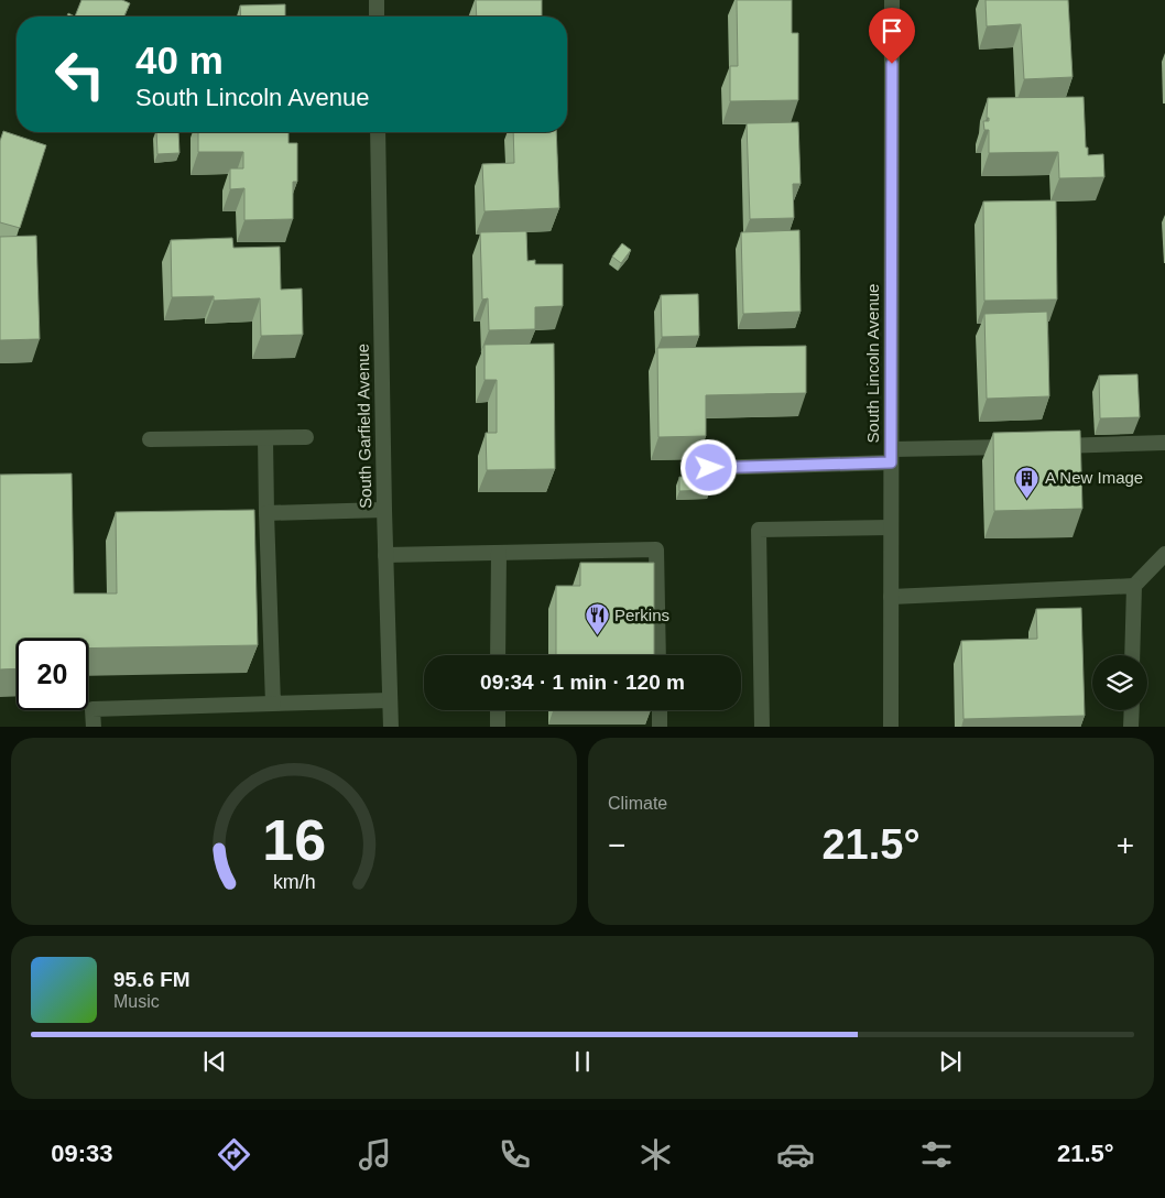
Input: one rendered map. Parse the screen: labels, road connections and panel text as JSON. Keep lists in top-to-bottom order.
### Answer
{
  "streets": {
    "street": ["South Lincoln Avenue", "South Garfield Avenue"]
  },
  "places": {
    "building": ["A New Image"],
    "restaurant": ["Perkins"]
  },
  "page": {
    "turn": ["40 m", "South Lincoln Avenue"],
    "limit": "20",
    "trip": "09:34 · 1 min · 120 m",
    "tile": "Climate",
    "heat": ["−", "21.5°", "+"],
    "song": ["95.6 FM", "Music"],
    "tabs": ["09:33", "21.5°"],
    "gauge": ["16", "km/h"]
  }
}
